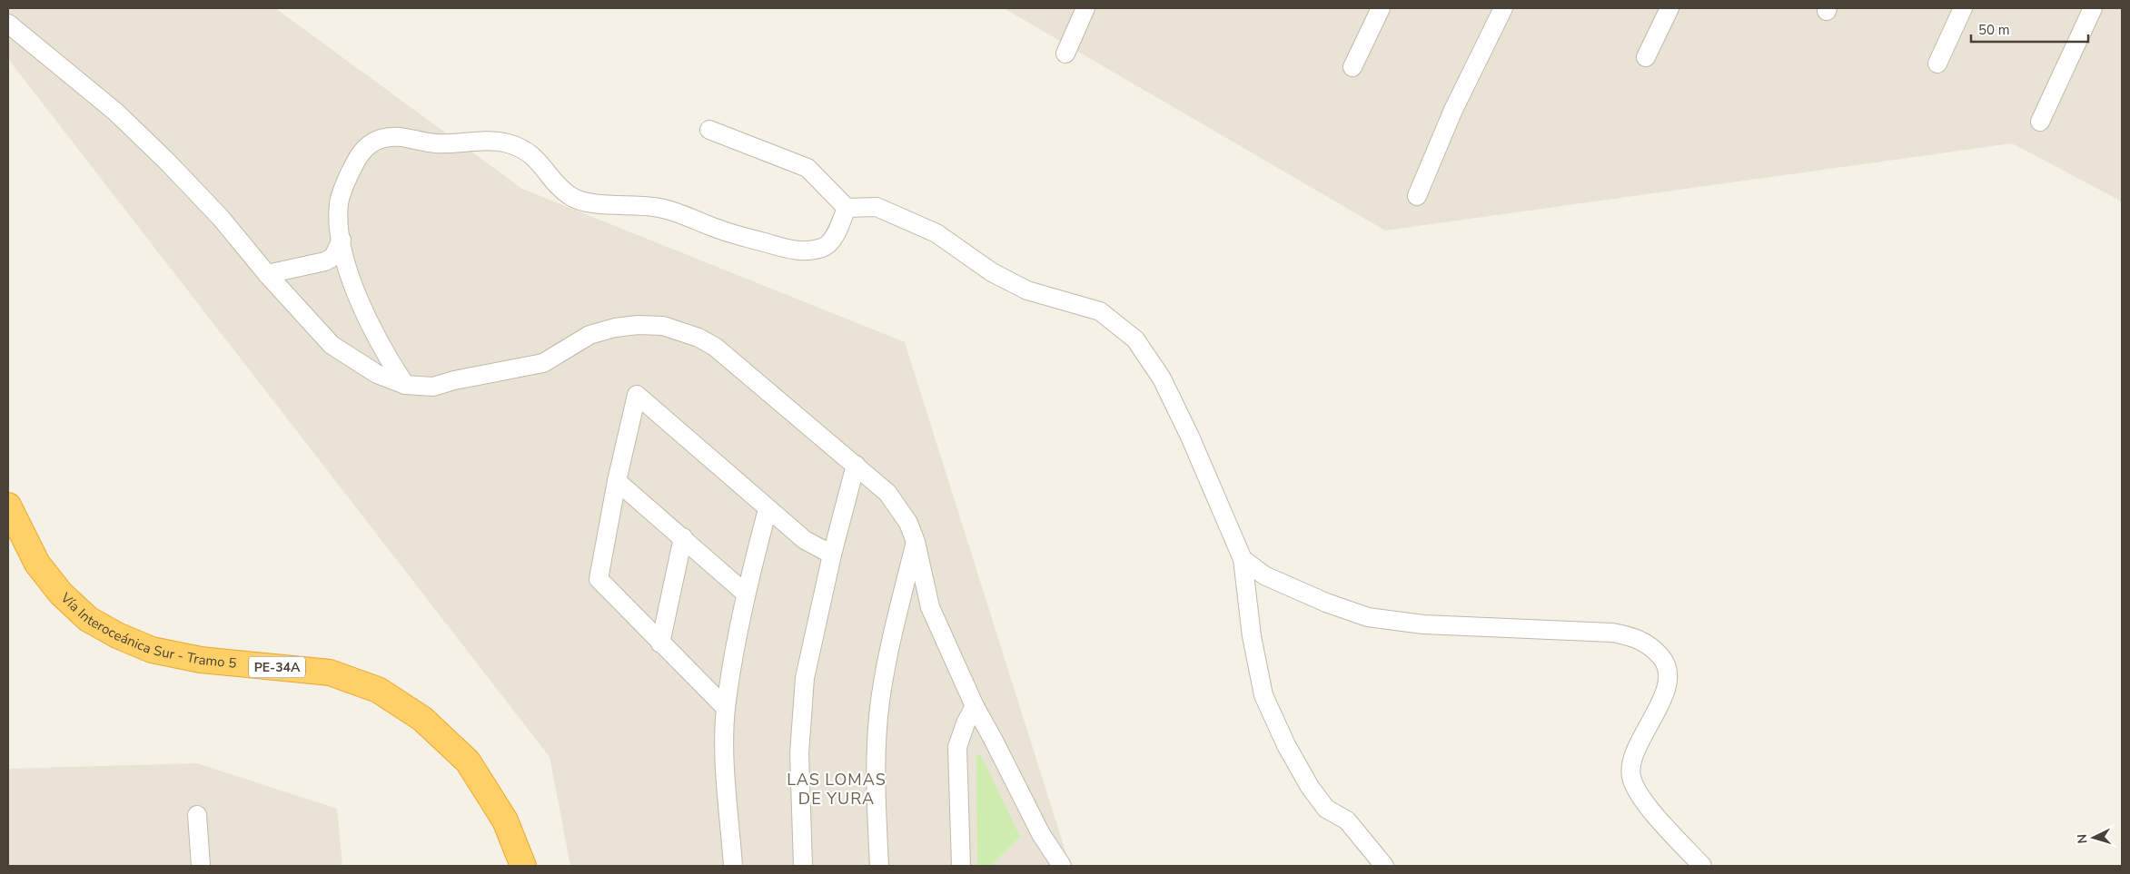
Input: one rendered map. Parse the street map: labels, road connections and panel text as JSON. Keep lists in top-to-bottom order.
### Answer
{
  "streets": {
    "highway": ["Vía Interoceánica Sur - Tramo 5", "PE-34A"]
  },
  "districts": ["LAS LOMAS DE YURA"],
  "scale_bar": "50 m",
  "north": "left"
}
